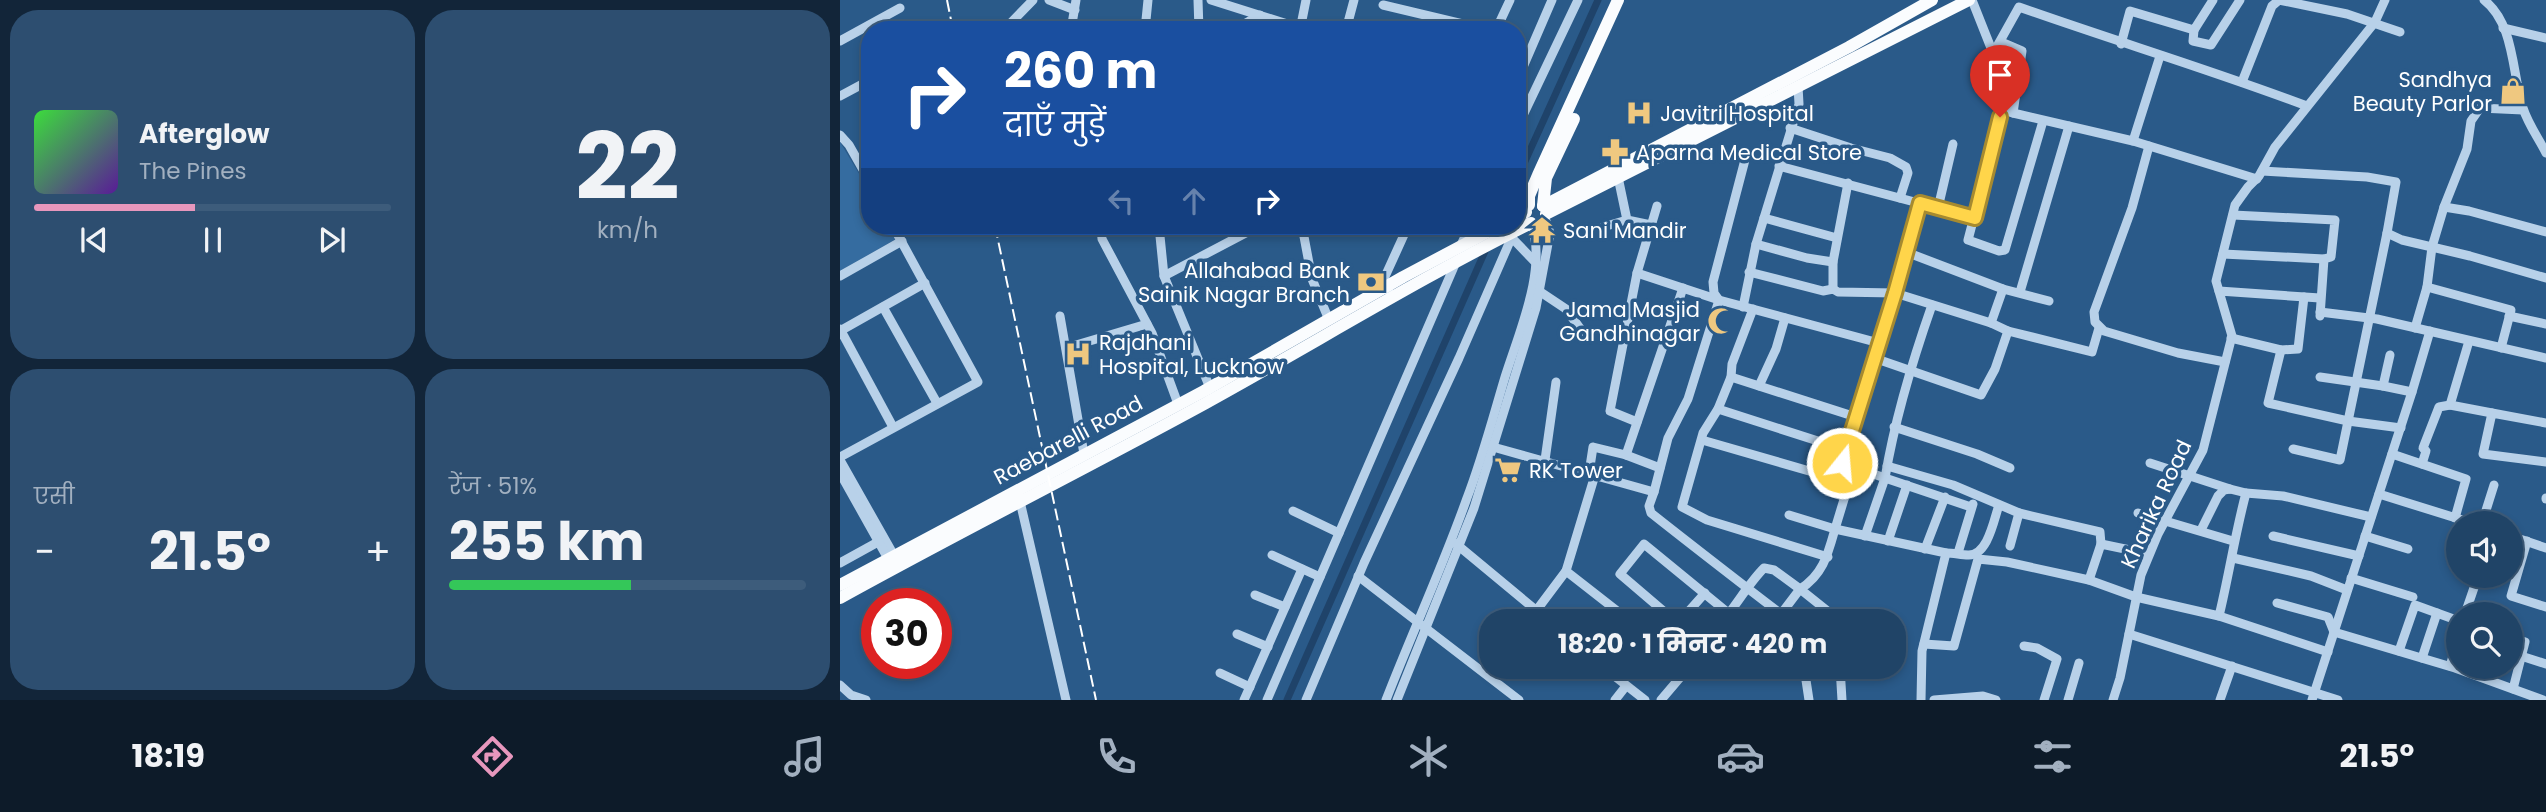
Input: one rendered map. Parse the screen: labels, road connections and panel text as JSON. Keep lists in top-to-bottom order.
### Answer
{
  "streets": {
    "main road": ["Raebarelli Road"],
    "street": ["Kharika Road"]
  },
  "places": {
    "shop": ["Sandhya Beauty Parlor"],
    "hospital": ["Javitri Hospital", "Rajdhani Hospital, Lucknow"],
    "pharmacy": ["Aparna Medical Store"],
    "temple": ["Sani Mandir"],
    "bank": ["Allahabad Bank Sainik Nagar Branch"],
    "mosque": ["Jama Masjid Gandhinagar"],
    "supermarket": ["RK Tower"]
  },
  "page": {
    "tile": [
      ["22", "km/h"],
      "एसी",
      ["रेंज · 51%", "255 km"]
    ],
    "turn": ["260 m", "दाएँ मुड़ें"],
    "song": ["Afterglow", "The Pines"],
    "heat": ["−", "21.5°", "+"],
    "limit": "30",
    "trip": "18:20 · 1 मिनट · 420 m",
    "tabs": ["18:19", "21.5°"]
  }
}
